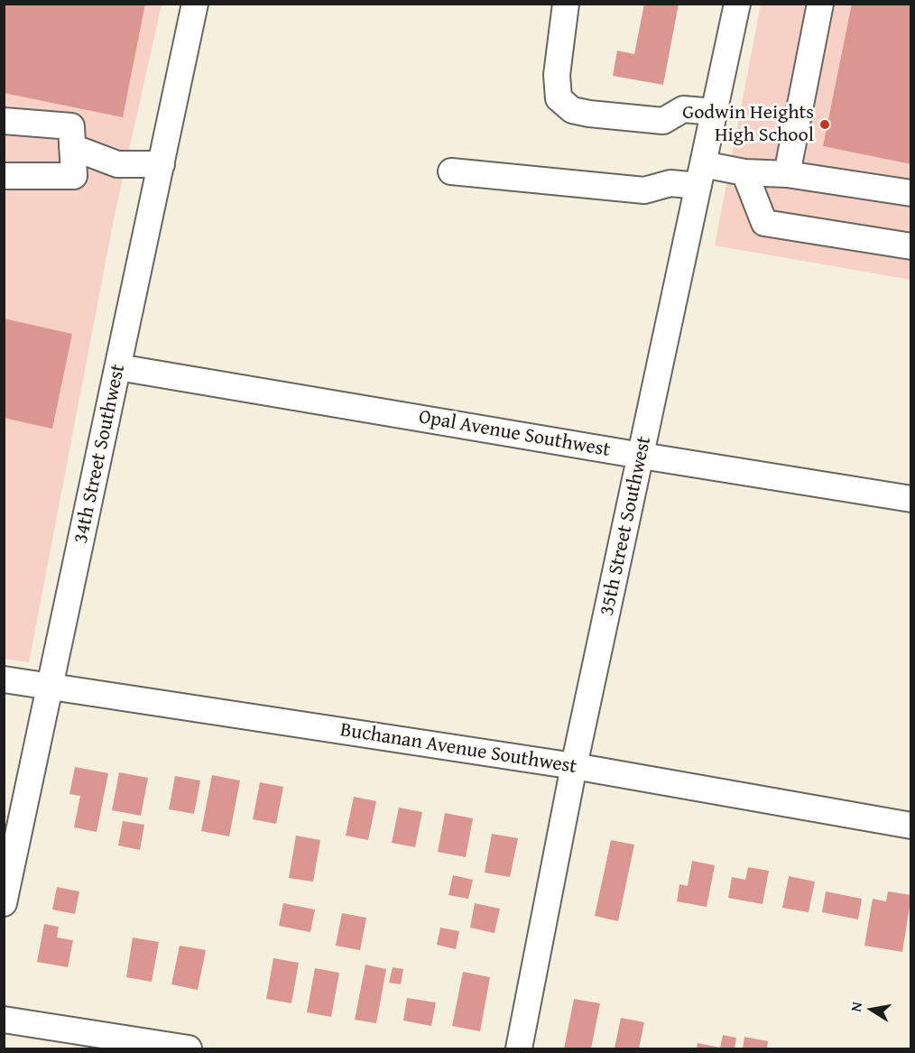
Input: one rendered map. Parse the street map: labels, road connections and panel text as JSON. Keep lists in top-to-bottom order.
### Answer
{
  "streets": {
    "street": [
      "Opal Avenue Southwest",
      "34th Street Southwest",
      "35th Street Southwest",
      "Buchanan Avenue Southwest"
    ]
  },
  "crossings": [
    ["Opal Avenue Southwest", "34th Street Southwest"],
    ["Opal Avenue Southwest", "35th Street Southwest"],
    ["34th Street Southwest", "Buchanan Avenue Southwest"],
    ["35th Street Southwest", "Buchanan Avenue Southwest"]
  ],
  "places": ["Godwin Heights High School"],
  "north": "left"
}
